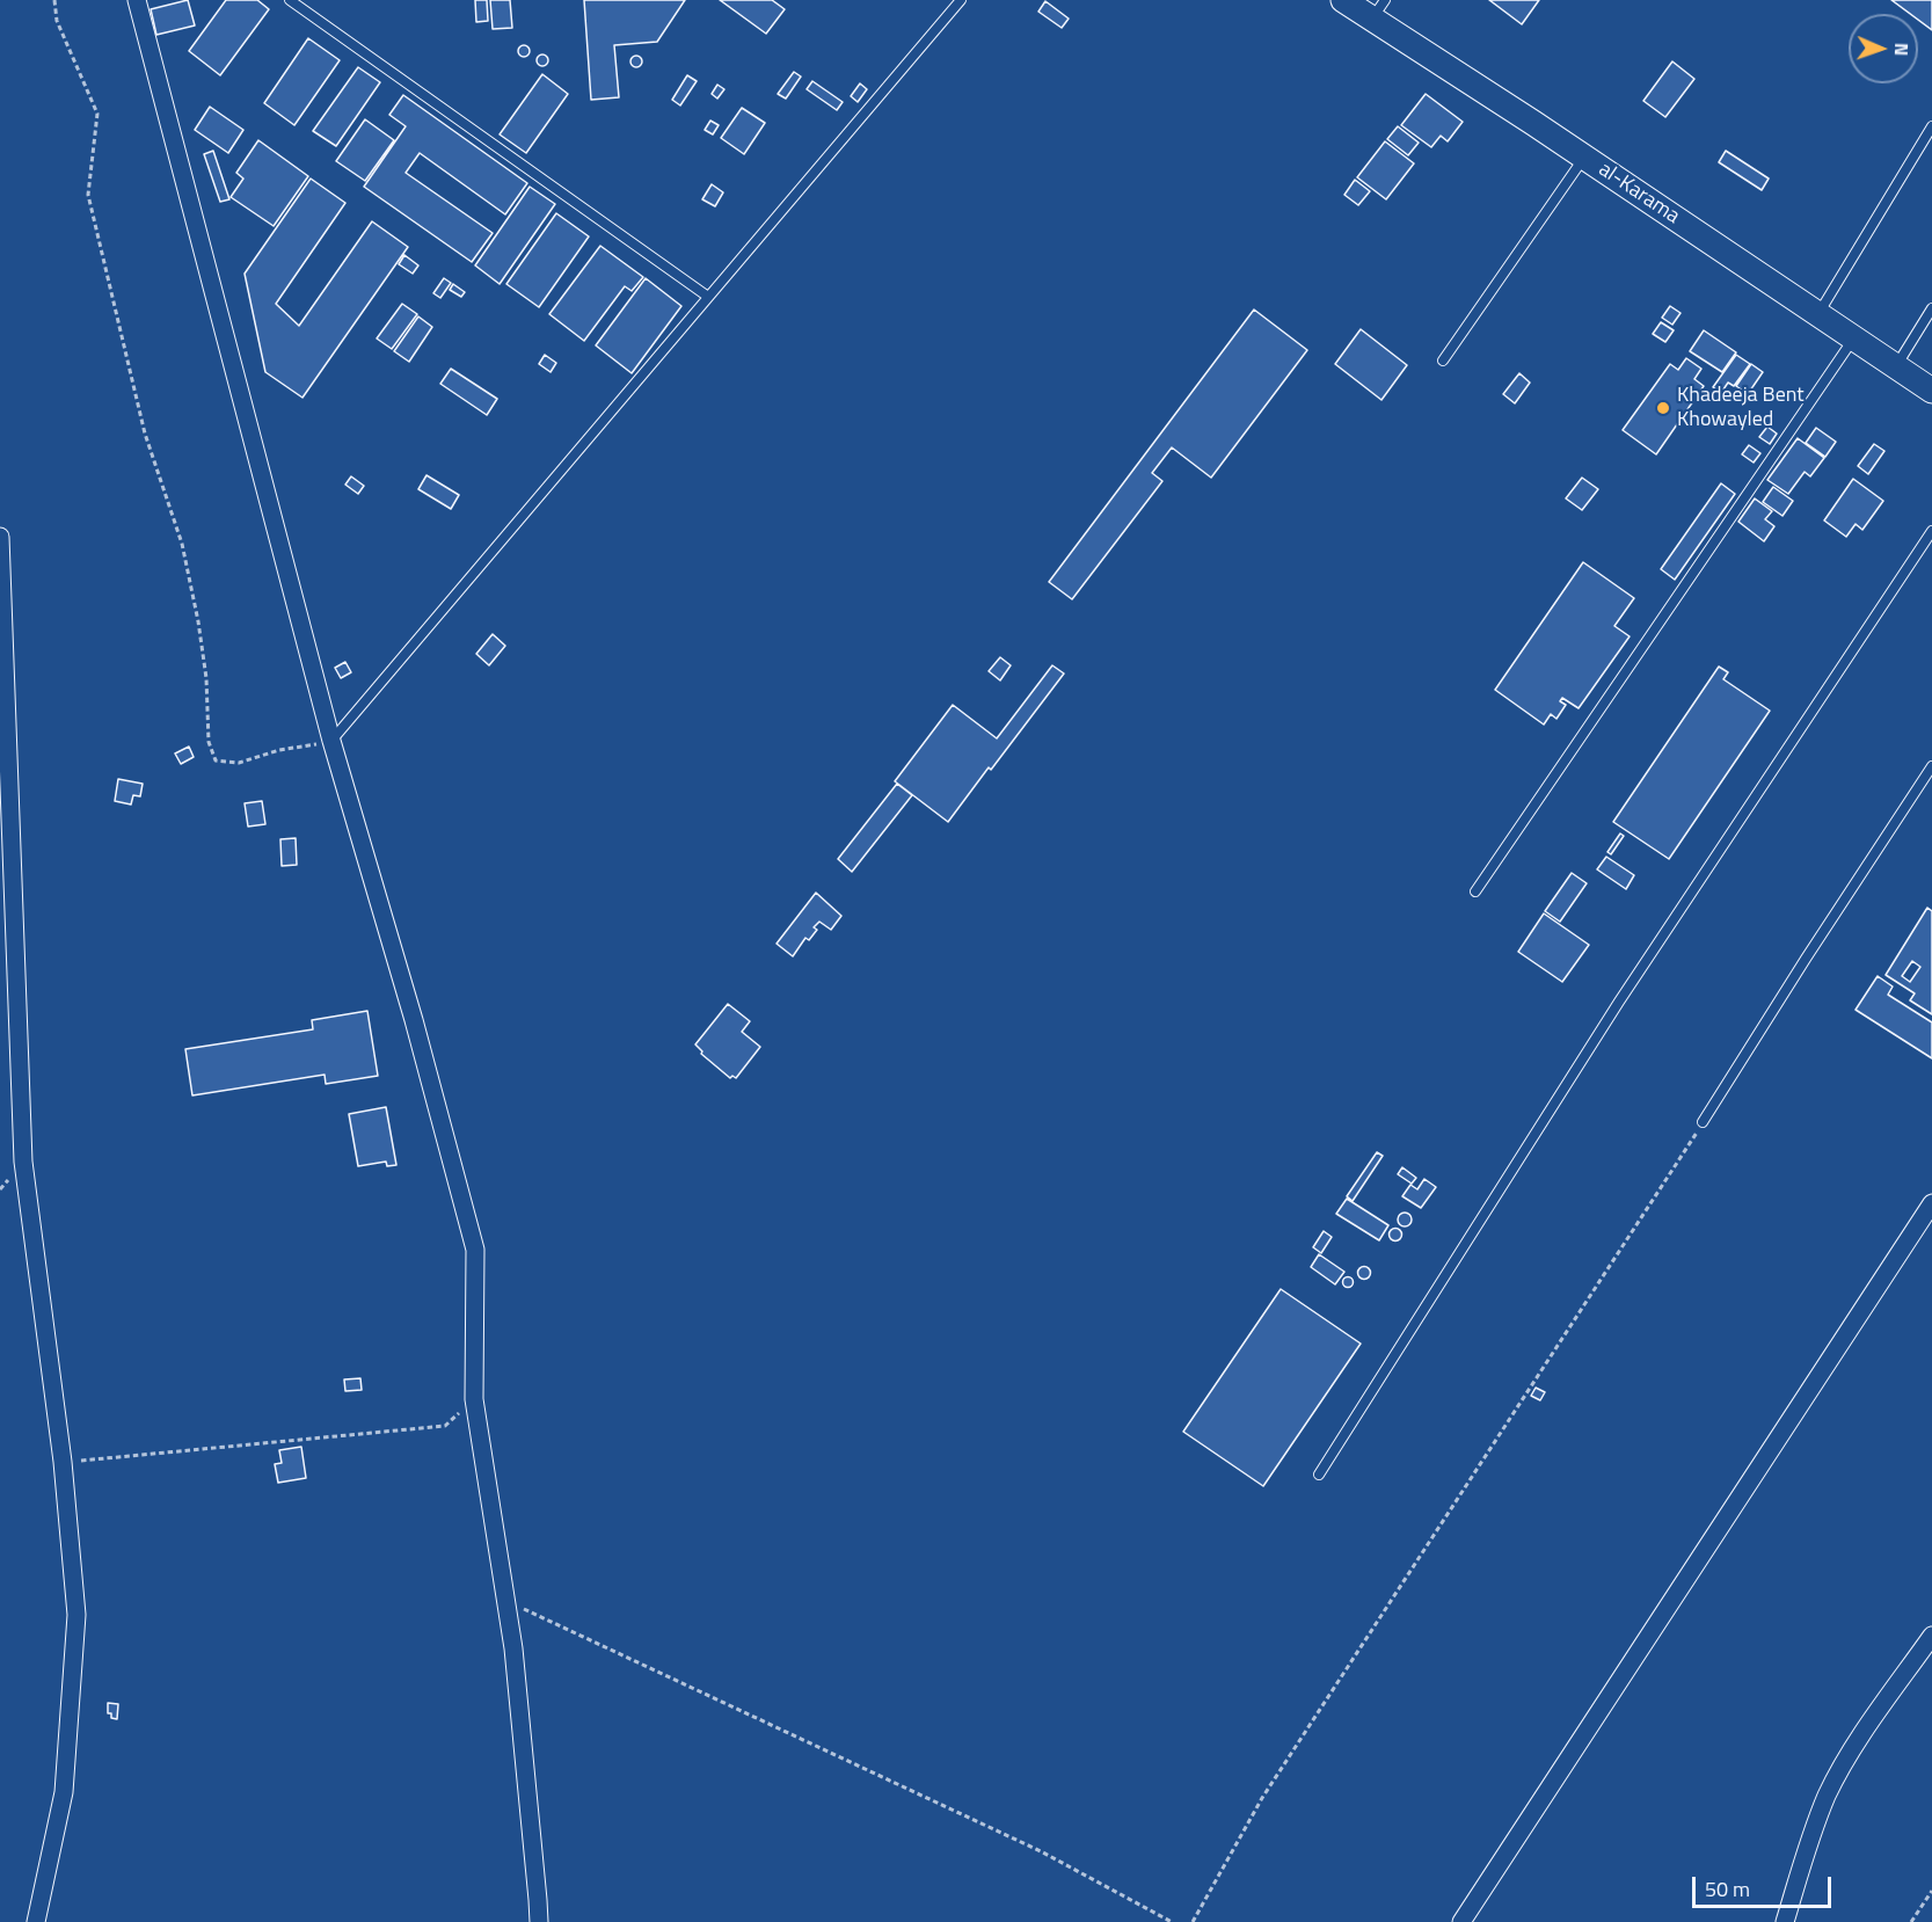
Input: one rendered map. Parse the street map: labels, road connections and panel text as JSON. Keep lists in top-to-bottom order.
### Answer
{
  "streets": {
    "main road": ["al-Karama"]
  },
  "places": ["Khadeeja Bent Khowayled"],
  "scale_bar": "50 m",
  "north": "right"
}
